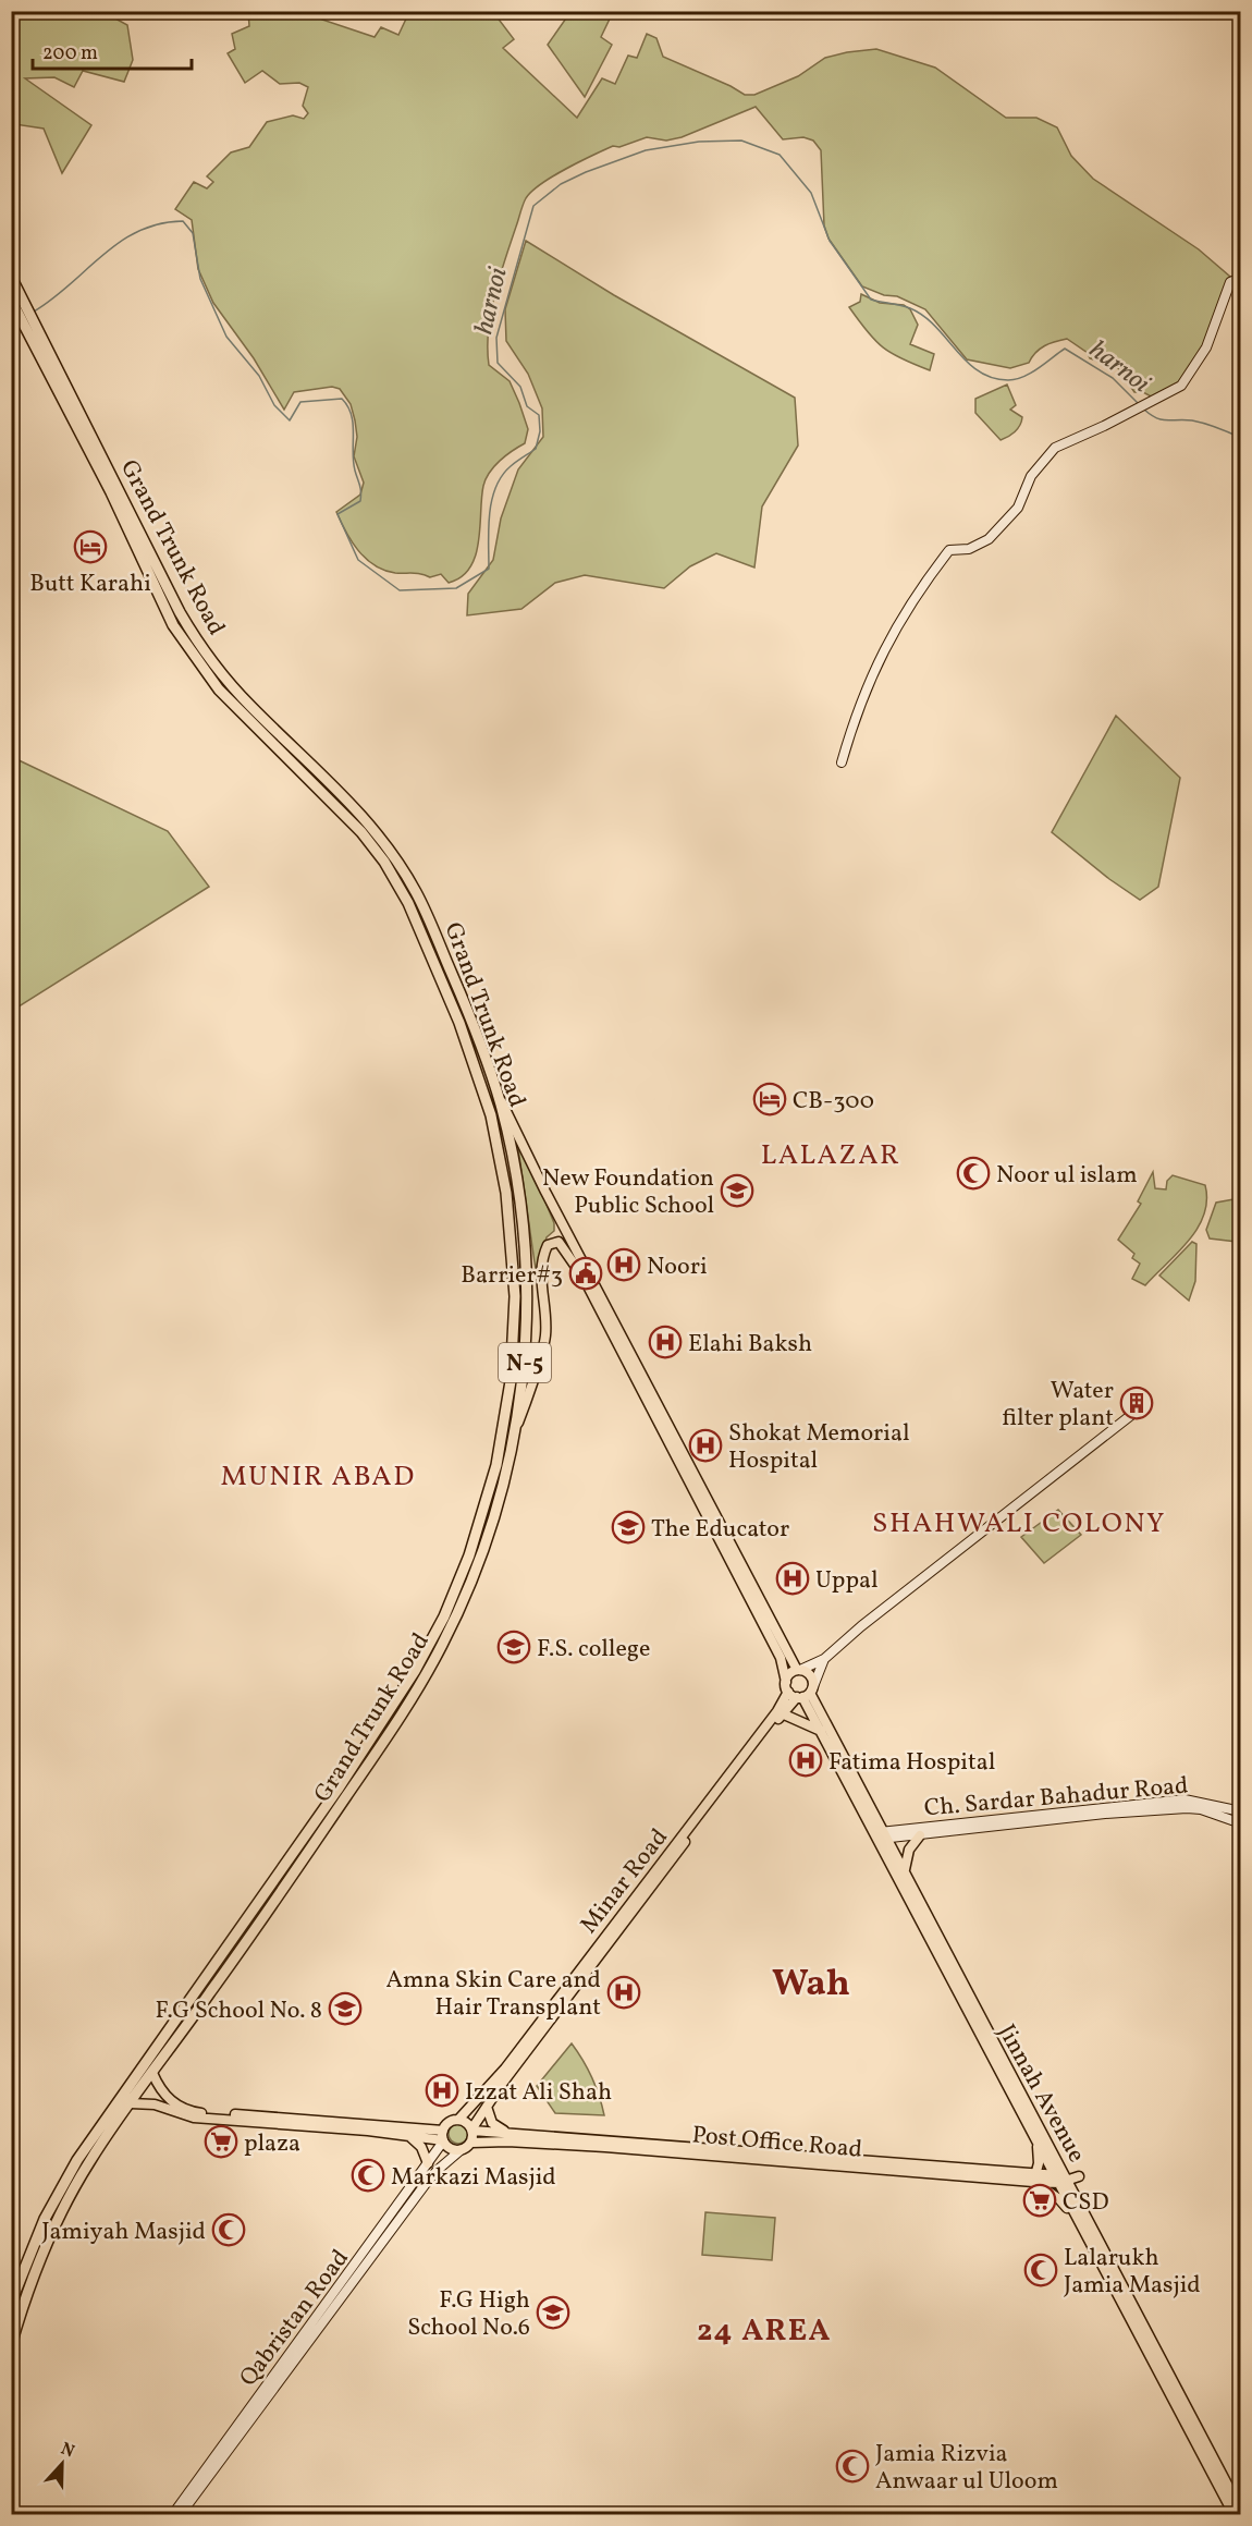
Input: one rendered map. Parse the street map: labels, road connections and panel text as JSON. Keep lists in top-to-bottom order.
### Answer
{
  "streets": {
    "highway": ["Grand Trunk Road", "N-5"],
    "main road": ["Minar Road", "Jinnah Avenue", "Post Office Road"],
    "street": ["Ch. Sardar Bahadur Road", "Qabristan Road"]
  },
  "crossings": [
    ["Ch. Sardar Bahadur Road", "Jinnah Avenue"],
    ["Minar Road", "Jinnah Avenue"],
    ["Minar Road", "Post Office Road"],
    ["Minar Road", "Qabristan Road"],
    ["Jinnah Avenue", "Post Office Road"],
    ["Post Office Road", "Qabristan Road"]
  ],
  "districts": [
    "LALAZAR",
    "MUNIR ABAD",
    "SHAHWALI COLONY",
    "Wah",
    "24 AREA"
  ],
  "water": ["harnoi"],
  "places": {
    "hotel": ["Butt Karahi", "CB-300"],
    "mosque": [
      "Noor ul islam",
      "Markazi Masjid",
      "Jamiyah Masjid",
      "Lalarukh Jamia Masjid",
      "Jamia Rizvia Anwaar ul Uloom"
    ],
    "school or university": [
      "New Foundation Public School",
      "The Educator",
      "F.S. college",
      "F.G School No. 8",
      "F.G High School No.6"
    ],
    "hospital": [
      "Noori",
      "Elahi Baksh",
      "Shokat Memorial Hospital",
      "Uppal",
      "Fatima Hospital",
      "Amna Skin Care and Hair Transplant",
      "Izzat Ali Shah"
    ],
    "public building": ["Barrier#3"],
    "building": ["Water filter plant"],
    "supermarket": ["plaza", "CSD"]
  },
  "scale_bar": "200 m",
  "north": "top"
}
